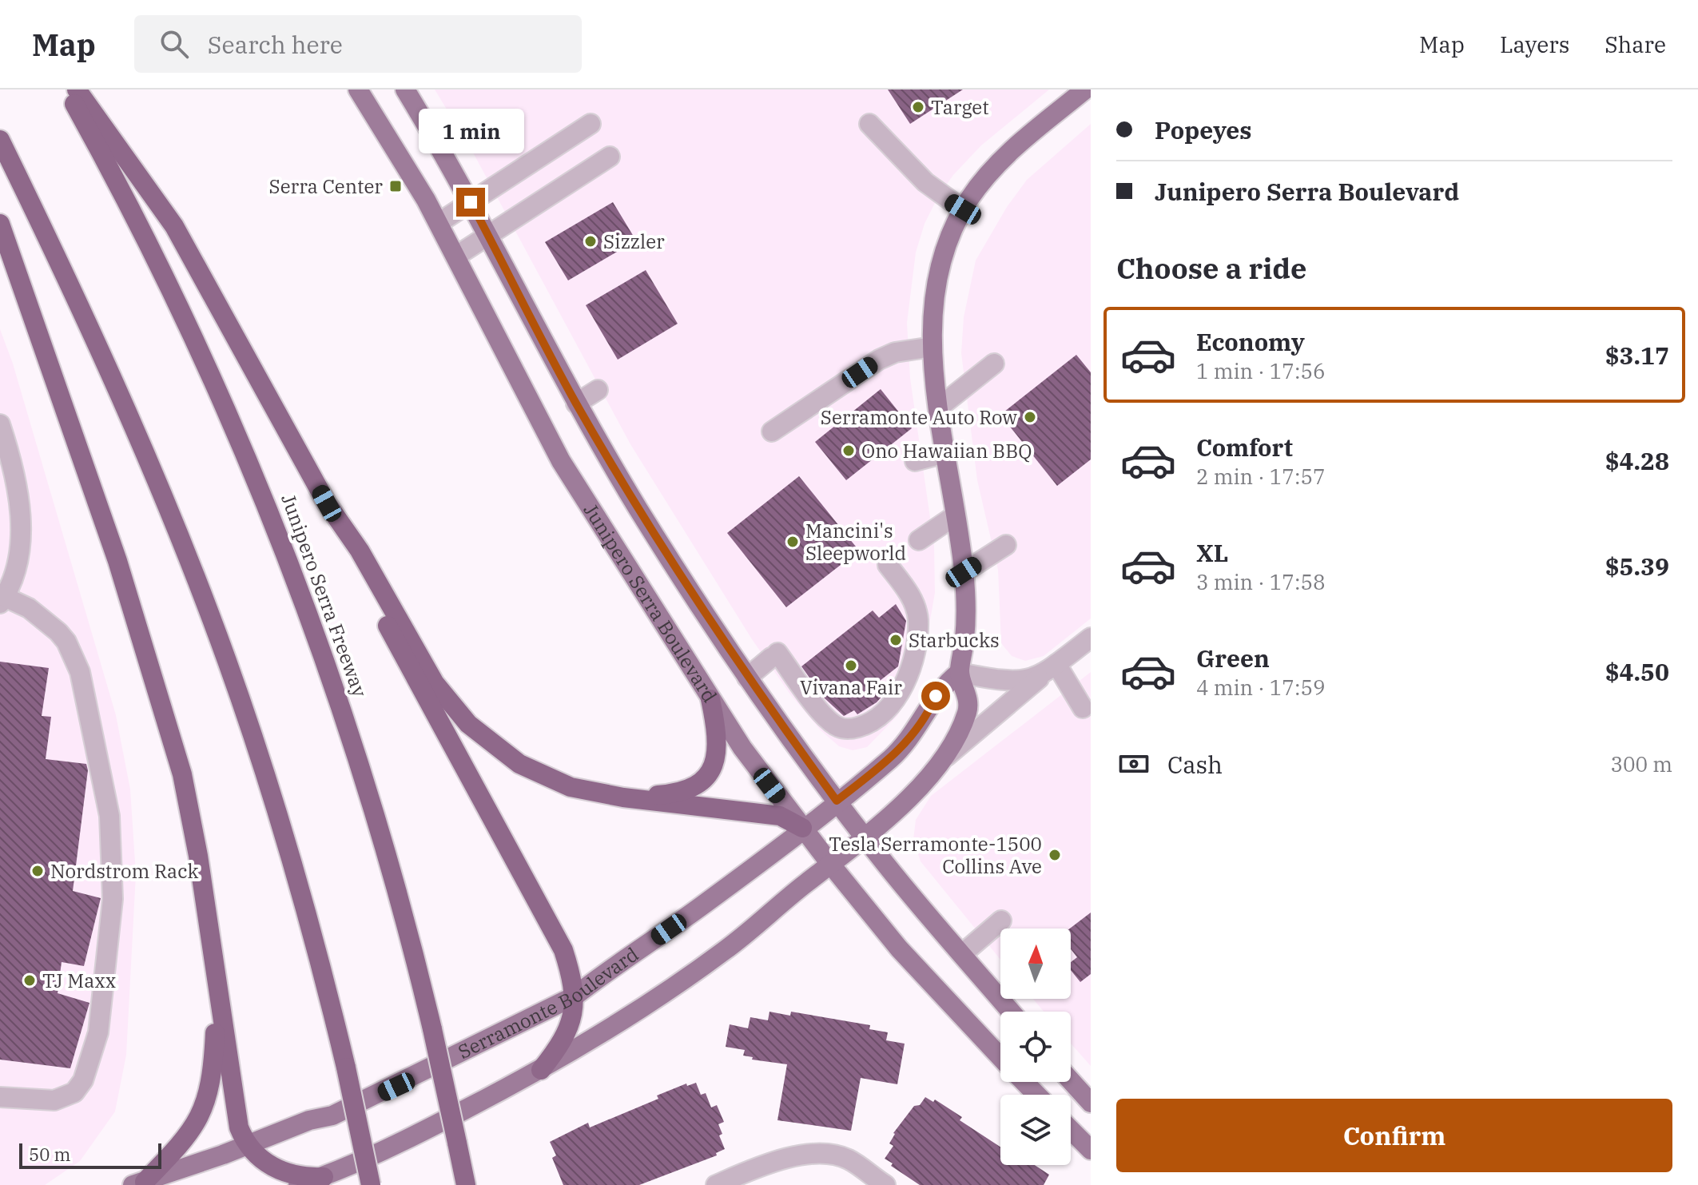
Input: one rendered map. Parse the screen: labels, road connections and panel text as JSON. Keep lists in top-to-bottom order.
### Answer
{
  "streets": {
    "highway": ["Junipero Serra Freeway"],
    "main road": ["Junipero Serra Boulevard", "Serramonte Boulevard"]
  },
  "crossings": [
    ["Junipero Serra Boulevard", "Serramonte Boulevard"]
  ],
  "places": {
    "other": [
      "Target",
      "Sizzler",
      "Serramonte Auto Row",
      "Ono Hawaiian BBQ",
      "Mancini's Sleepworld",
      "Starbucks",
      "Vivana Fair",
      "Tesla Serramonte-1500 Collins Ave",
      "Nordstrom Rack",
      "TJ Maxx"
    ],
    "transit": ["Serra Center"]
  },
  "scale_bar": "50 m",
  "north": "top",
  "page": {
    "header": "Map",
    "search": "Search here",
    "nav": ["Map", "Layers", "Share"],
    "banner": ["Popeyes", "Junipero Serra Boulevard"],
    "bubble": "1 min",
    "heading": "Choose a ride",
    "list": [
      {
        "name": "Economy",
        "note": "1 min · 17:56",
        "value": "$3.17"
      },
      {
        "name": "Comfort",
        "note": "2 min · 17:57",
        "value": "$4.28"
      },
      {
        "name": "XL",
        "note": "3 min · 17:58",
        "value": "$5.39"
      },
      {
        "name": "Green",
        "note": "4 min · 17:59",
        "value": "$4.50"
      }
    ],
    "pay": ["Cash", "300 m"],
    "buttons": "Confirm",
    "scale": "50 m"
  }
}
